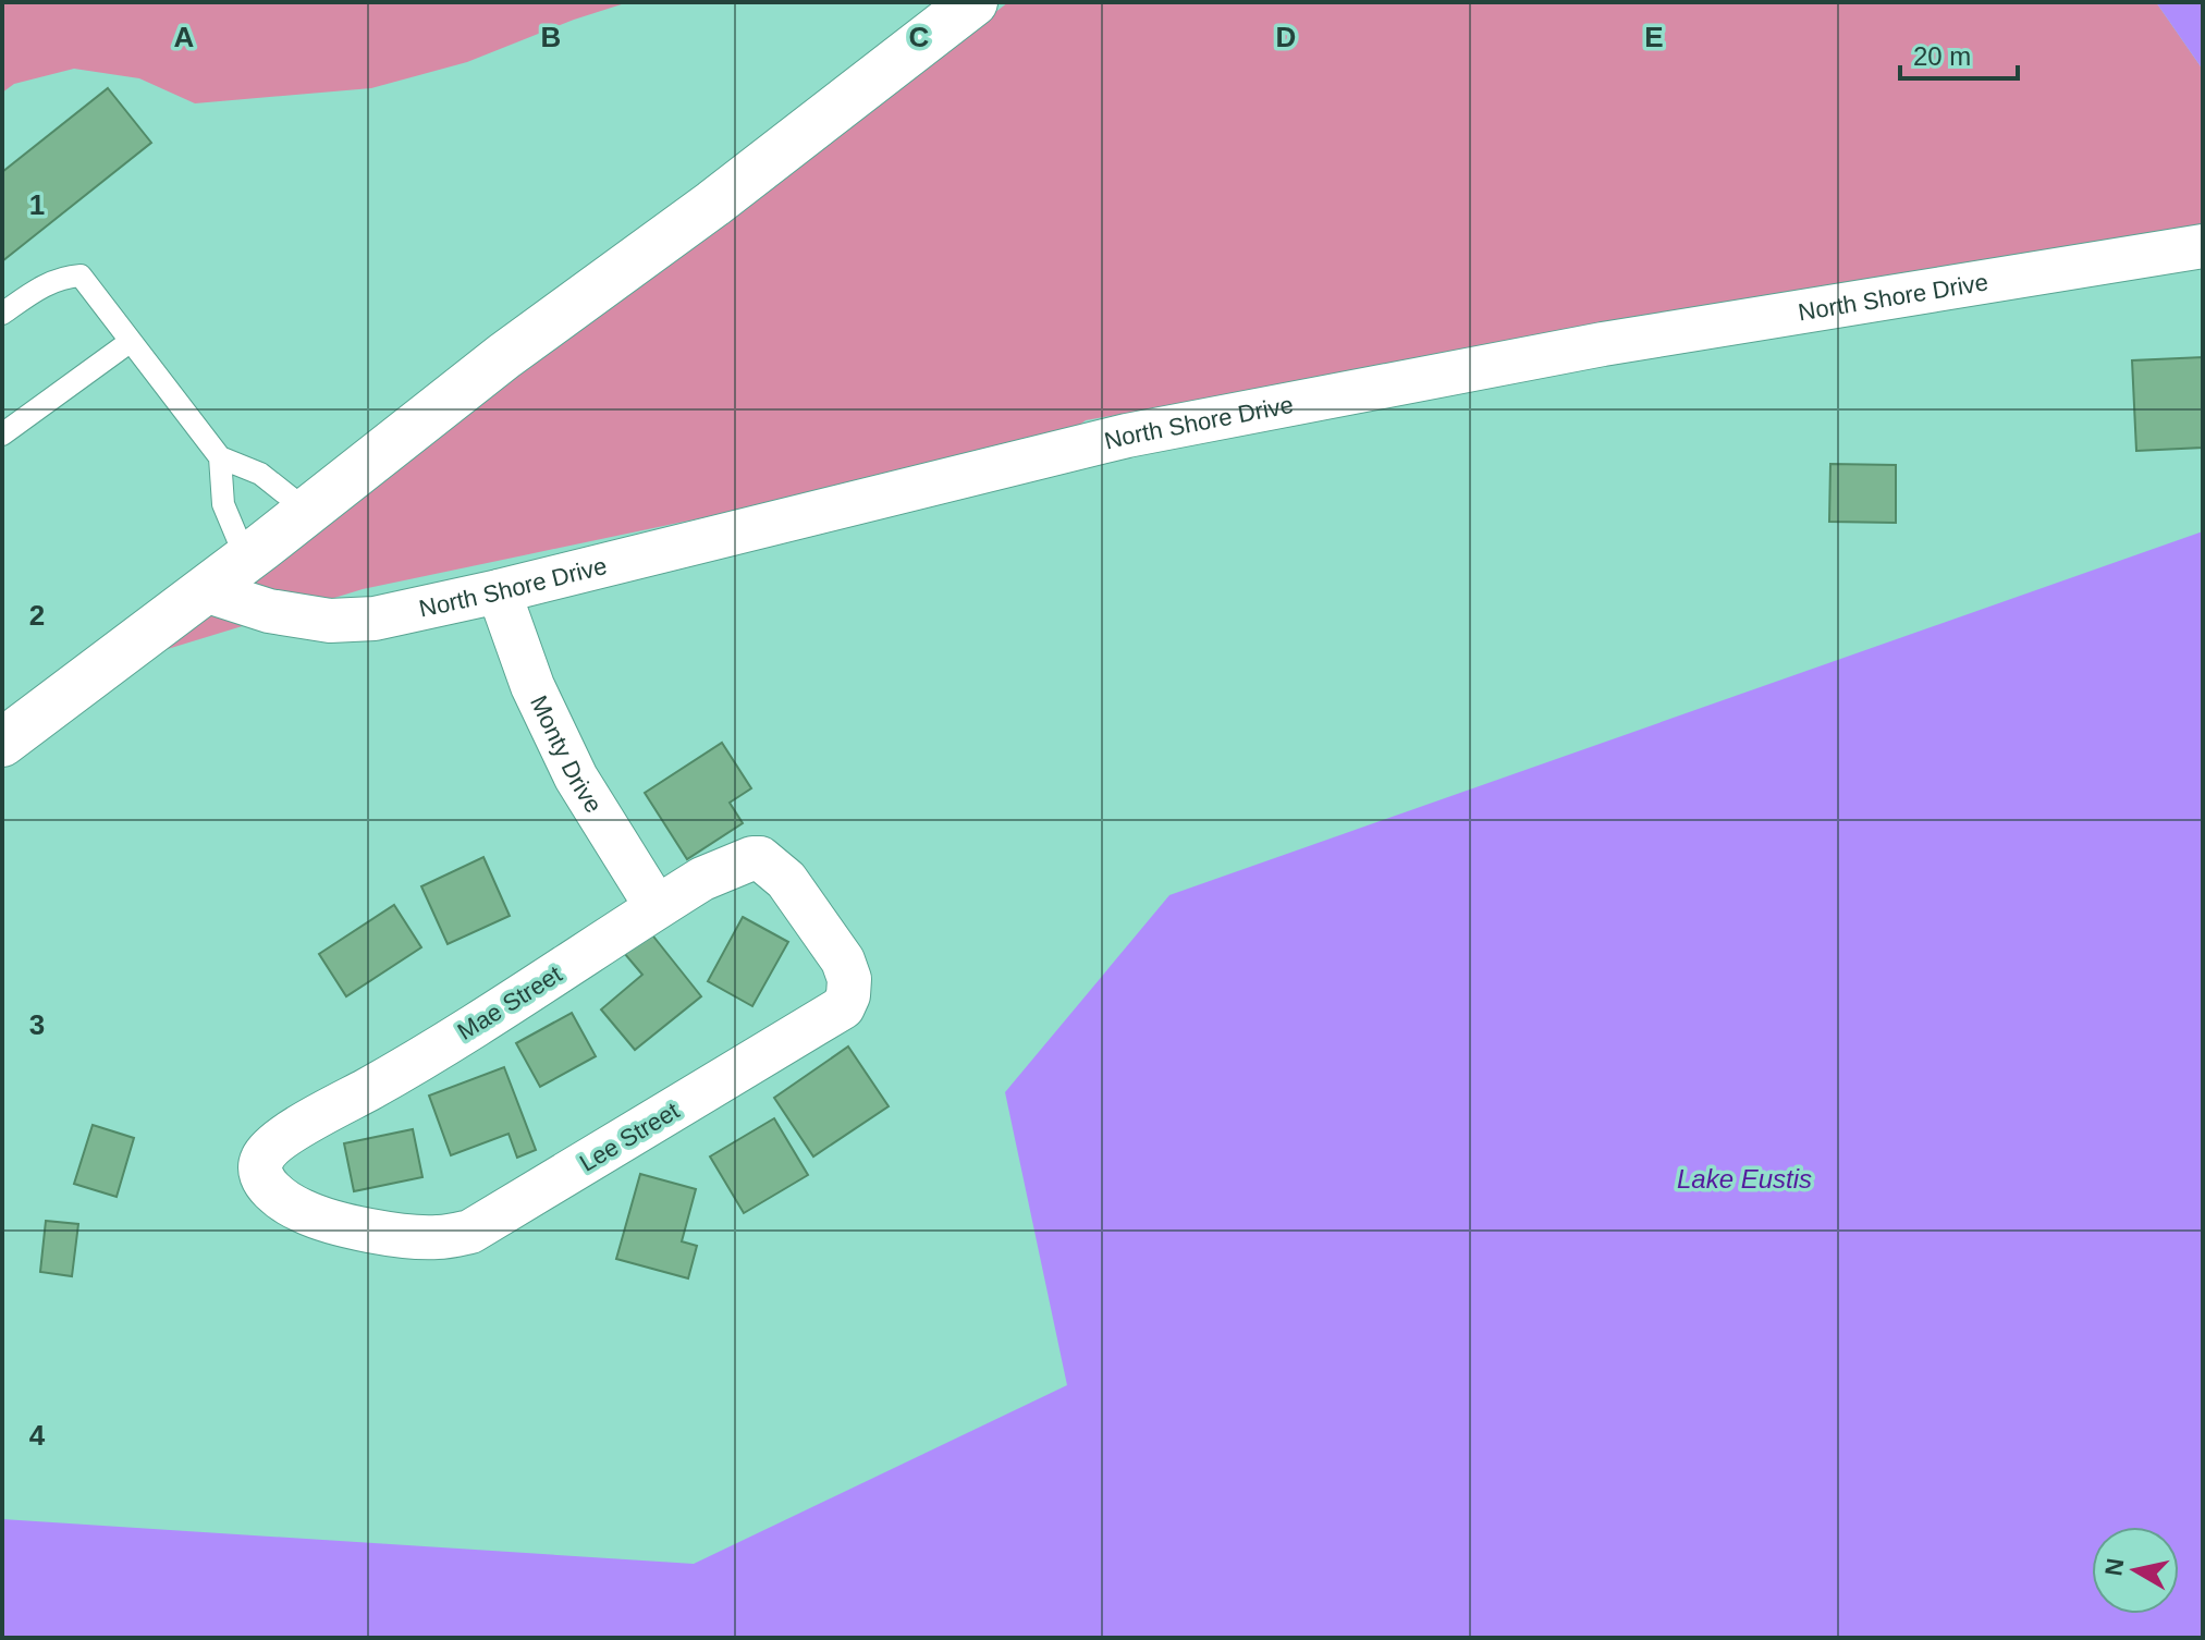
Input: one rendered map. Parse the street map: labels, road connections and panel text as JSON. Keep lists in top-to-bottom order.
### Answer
{
  "streets": {
    "street": [
      "North Shore Drive",
      "Monty Drive",
      "Mae Street",
      "Lee Street"
    ]
  },
  "crossings": [
    ["North Shore Drive", "Monty Drive"],
    ["Monty Drive", "Mae Street"],
    ["Mae Street", "Lee Street"]
  ],
  "water": ["Lake Eustis"],
  "scale_bar": "20 m",
  "north": "left",
  "grid": {
    "columns": [
      "A",
      "B",
      "C",
      "D",
      "E"
    ],
    "rows": [
      "1",
      "2",
      "3",
      "4"
    ]
  }
}
